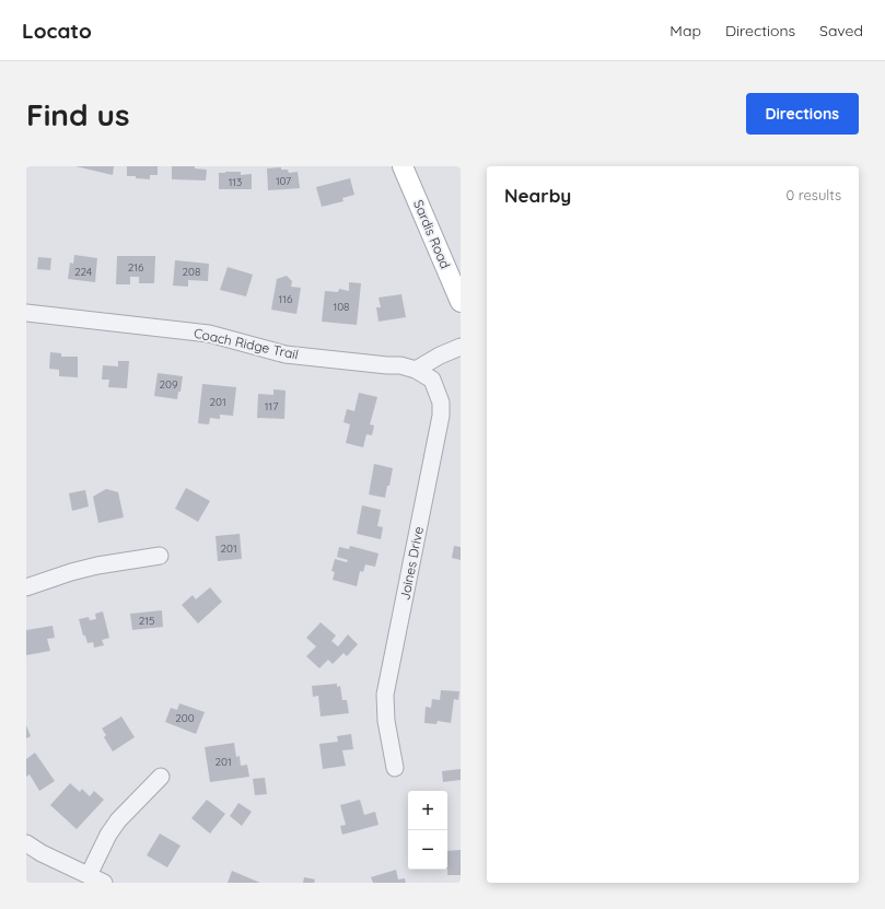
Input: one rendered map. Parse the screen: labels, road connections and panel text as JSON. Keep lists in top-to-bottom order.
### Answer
{
  "streets": {
    "main road": ["Sardis Road"],
    "street": ["Coach Ridge Trail", "Joines Drive"]
  },
  "crossings": [
    ["Coach Ridge Trail", "Joines Drive"]
  ],
  "house_numbers": [
    "107",
    "113",
    "216",
    "224",
    "208",
    "116",
    "108",
    "209",
    "201",
    "117",
    "201",
    "215",
    "200",
    "201"
  ],
  "page": {
    "header": "Locato",
    "nav": ["Map", "Directions", "Saved"],
    "buttons": "Directions",
    "title": "Find us",
    "heading": ["Nearby", "0 results"],
    "map_buttons": ["+", "−"]
  }
}
